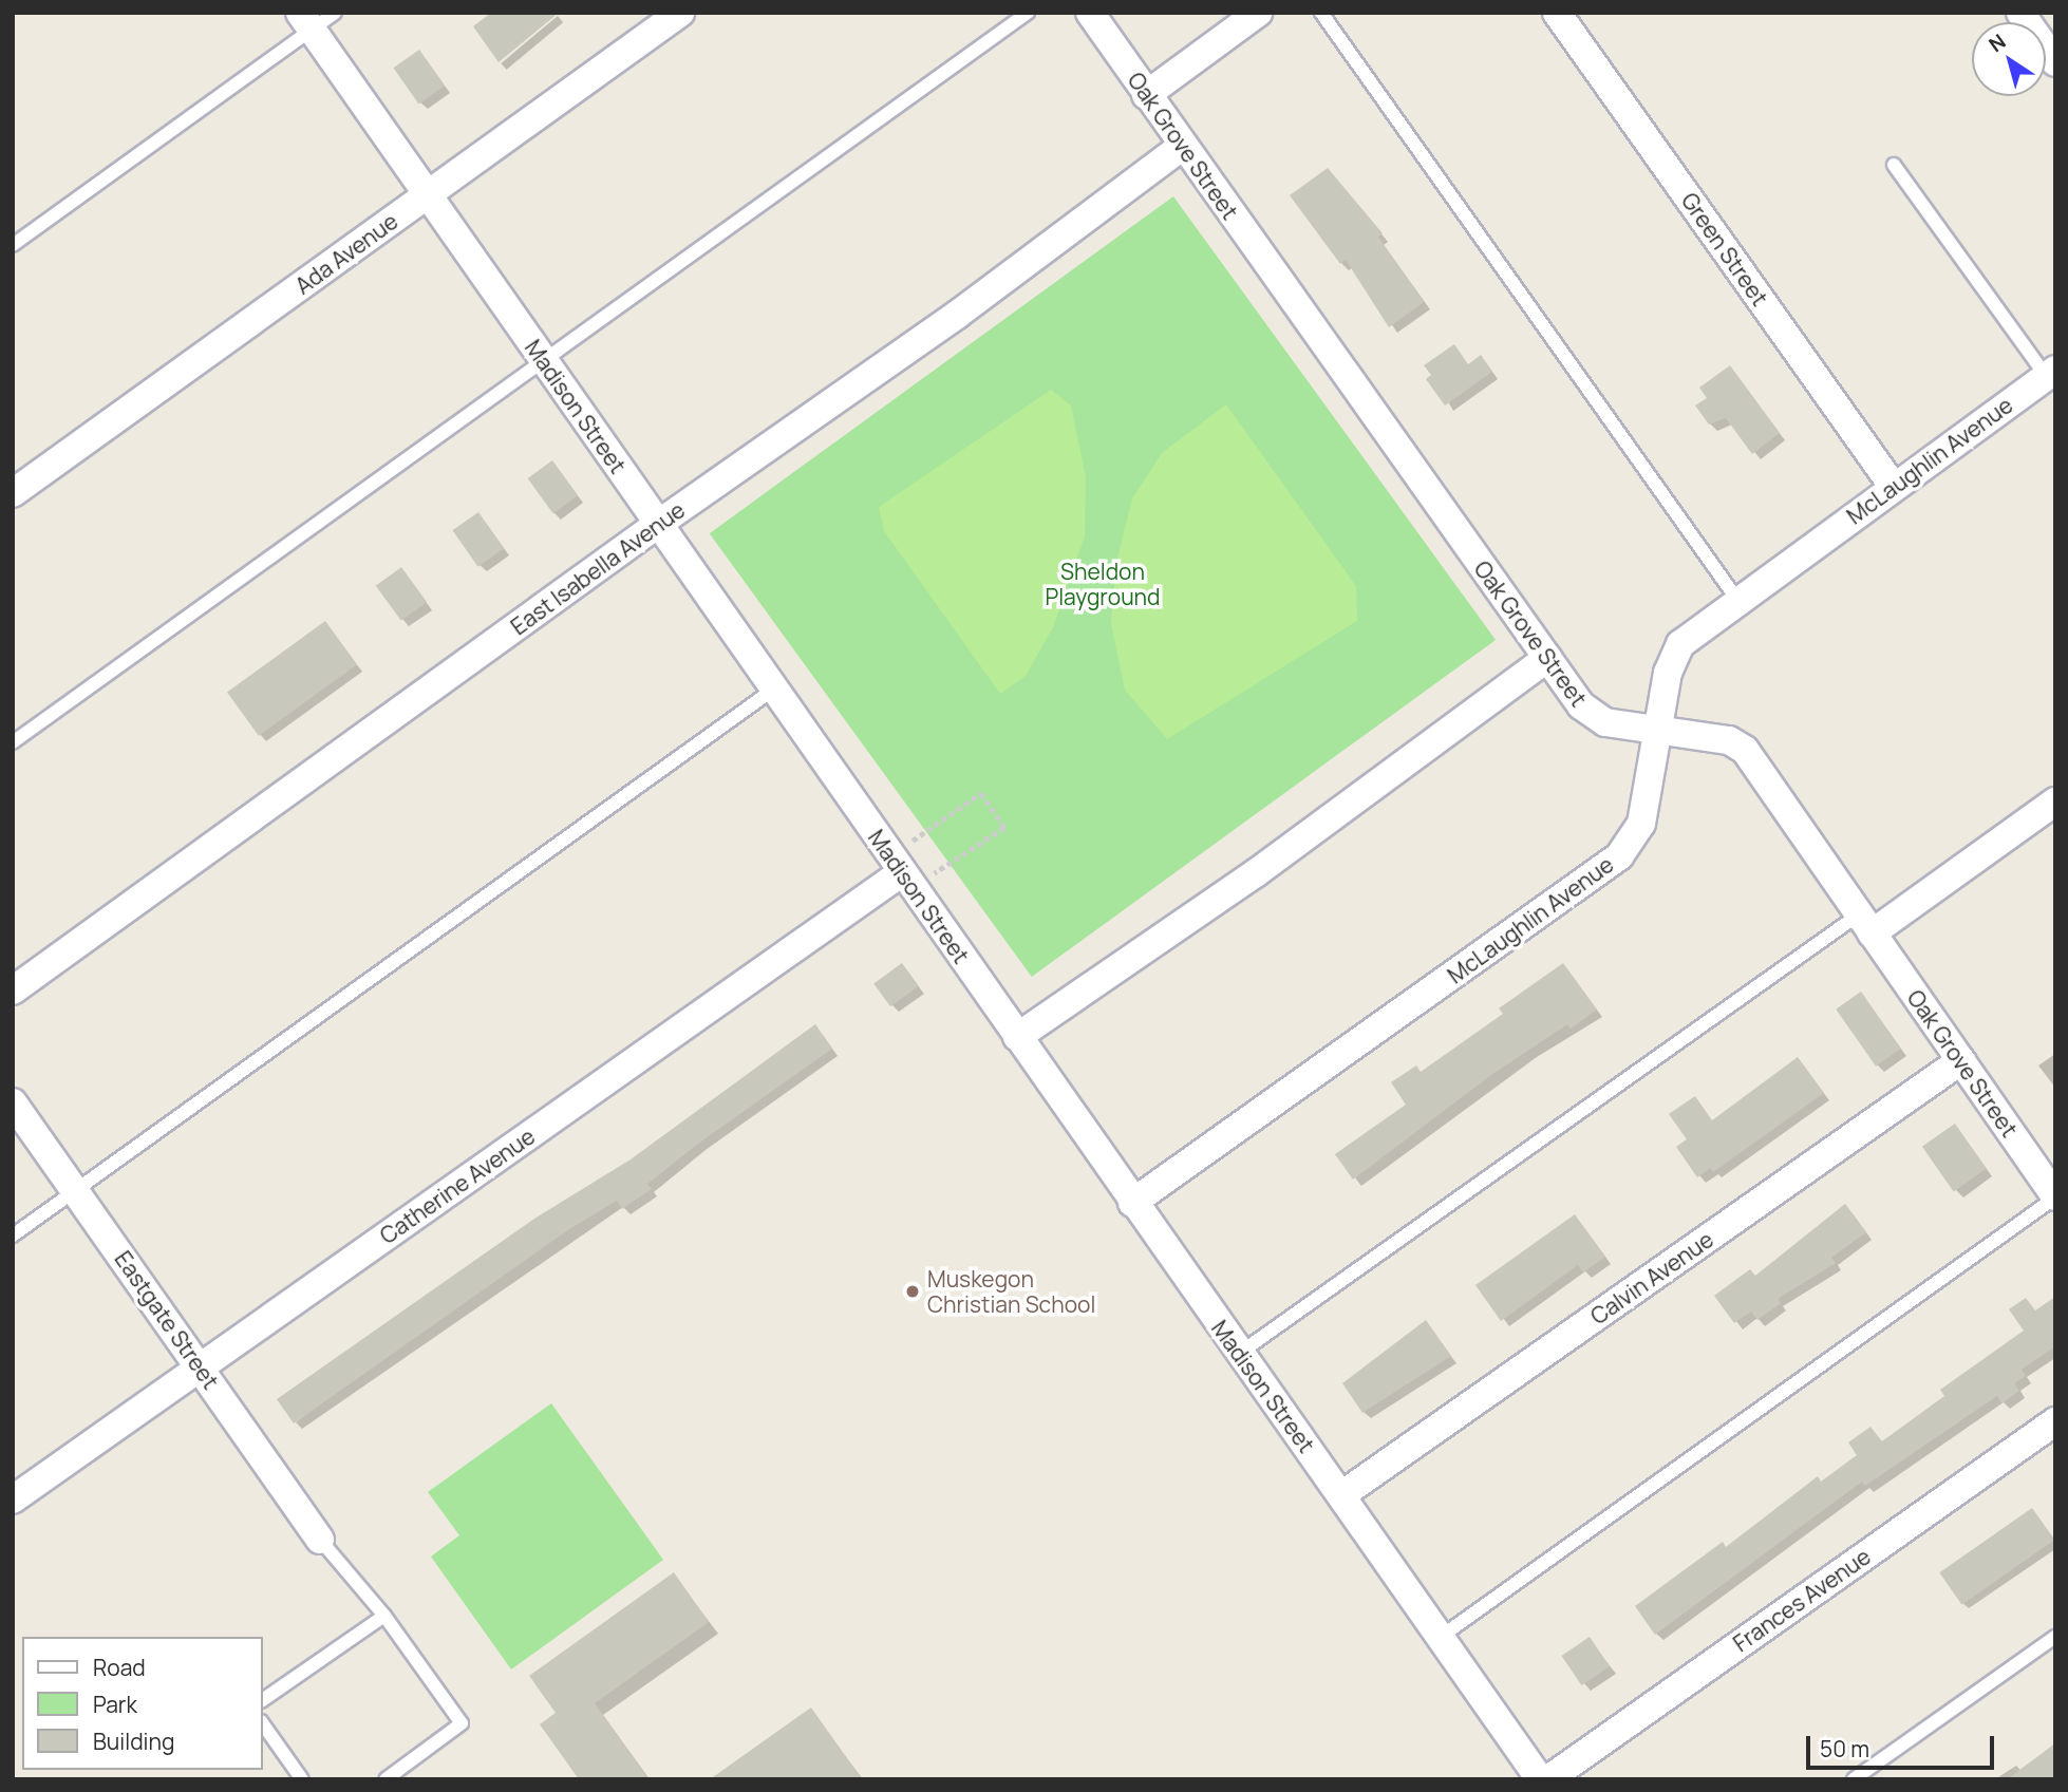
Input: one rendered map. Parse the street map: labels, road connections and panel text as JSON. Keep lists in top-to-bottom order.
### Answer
{
  "streets": {
    "street": [
      "Oak Grove Street",
      "Green Street",
      "Ada Avenue",
      "Madison Street",
      "McLaughlin Avenue",
      "East Isabella Avenue",
      "Catherine Avenue",
      "Calvin Avenue",
      "Eastgate Street",
      "Frances Avenue"
    ]
  },
  "crossings": [
    ["Oak Grove Street", "McLaughlin Avenue"],
    ["Oak Grove Street", "East Isabella Avenue"],
    ["Oak Grove Street", "Calvin Avenue"],
    ["Green Street", "McLaughlin Avenue"],
    ["Ada Avenue", "Madison Street"],
    ["Madison Street", "McLaughlin Avenue"],
    ["Madison Street", "East Isabella Avenue"],
    ["Madison Street", "Catherine Avenue"],
    ["Madison Street", "Calvin Avenue"],
    ["Catherine Avenue", "Eastgate Street"]
  ],
  "parks": ["Sheldon Playground"],
  "places": ["Muskegon Christian School"],
  "legend": ["Road", "Park", "Building"],
  "scale_bar": "50 m",
  "north": "top left"
}
